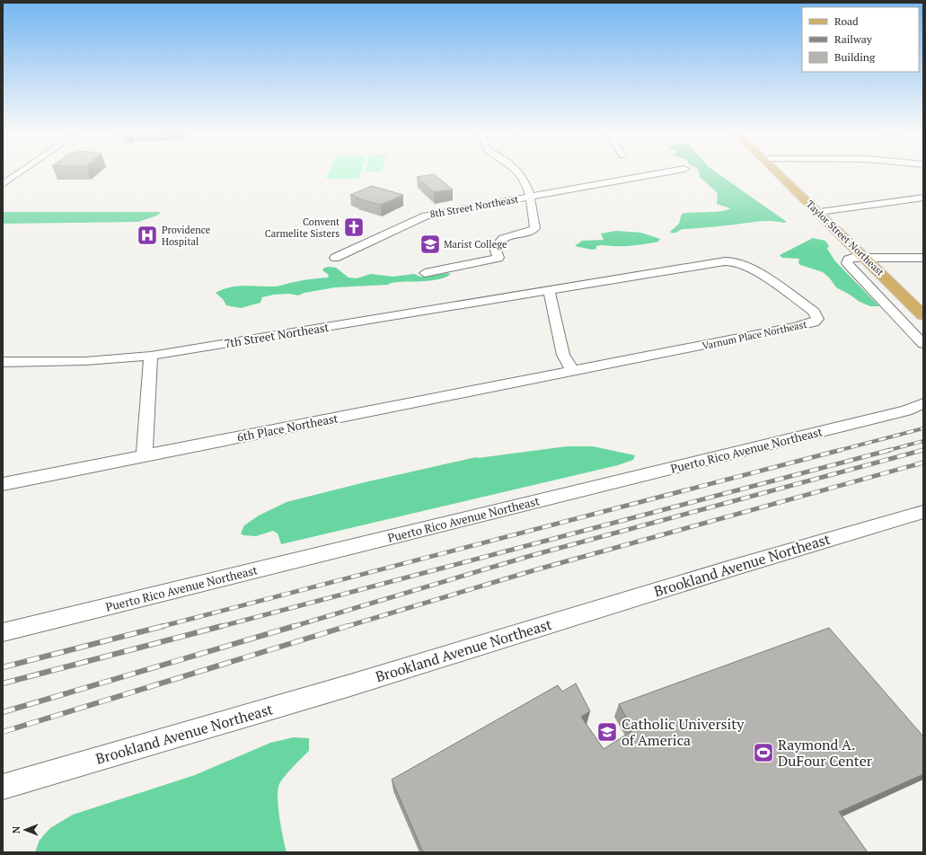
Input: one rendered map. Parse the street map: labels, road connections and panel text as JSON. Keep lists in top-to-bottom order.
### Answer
{
  "streets": {
    "main road": ["Taylor Street Northeast"],
    "street": [
      "8th Street Northeast",
      "7th Street Northeast",
      "Varnum Place Northeast",
      "6th Place Northeast",
      "Puerto Rico Avenue Northeast",
      "Brookland Avenue Northeast"
    ]
  },
  "crossings": [
    ["7th Street Northeast", "Varnum Place Northeast"],
    ["Varnum Place Northeast", "6th Place Northeast"]
  ],
  "places": {
    "church": ["Convent Carmelite Sisters"],
    "hospital": ["Providence Hospital"],
    "school or university": ["Marist College", "Catholic University of America"],
    "sports": ["Raymond A. DuFour Center"]
  },
  "legend": ["Road", "Railway", "Building"],
  "north": "left"
}
